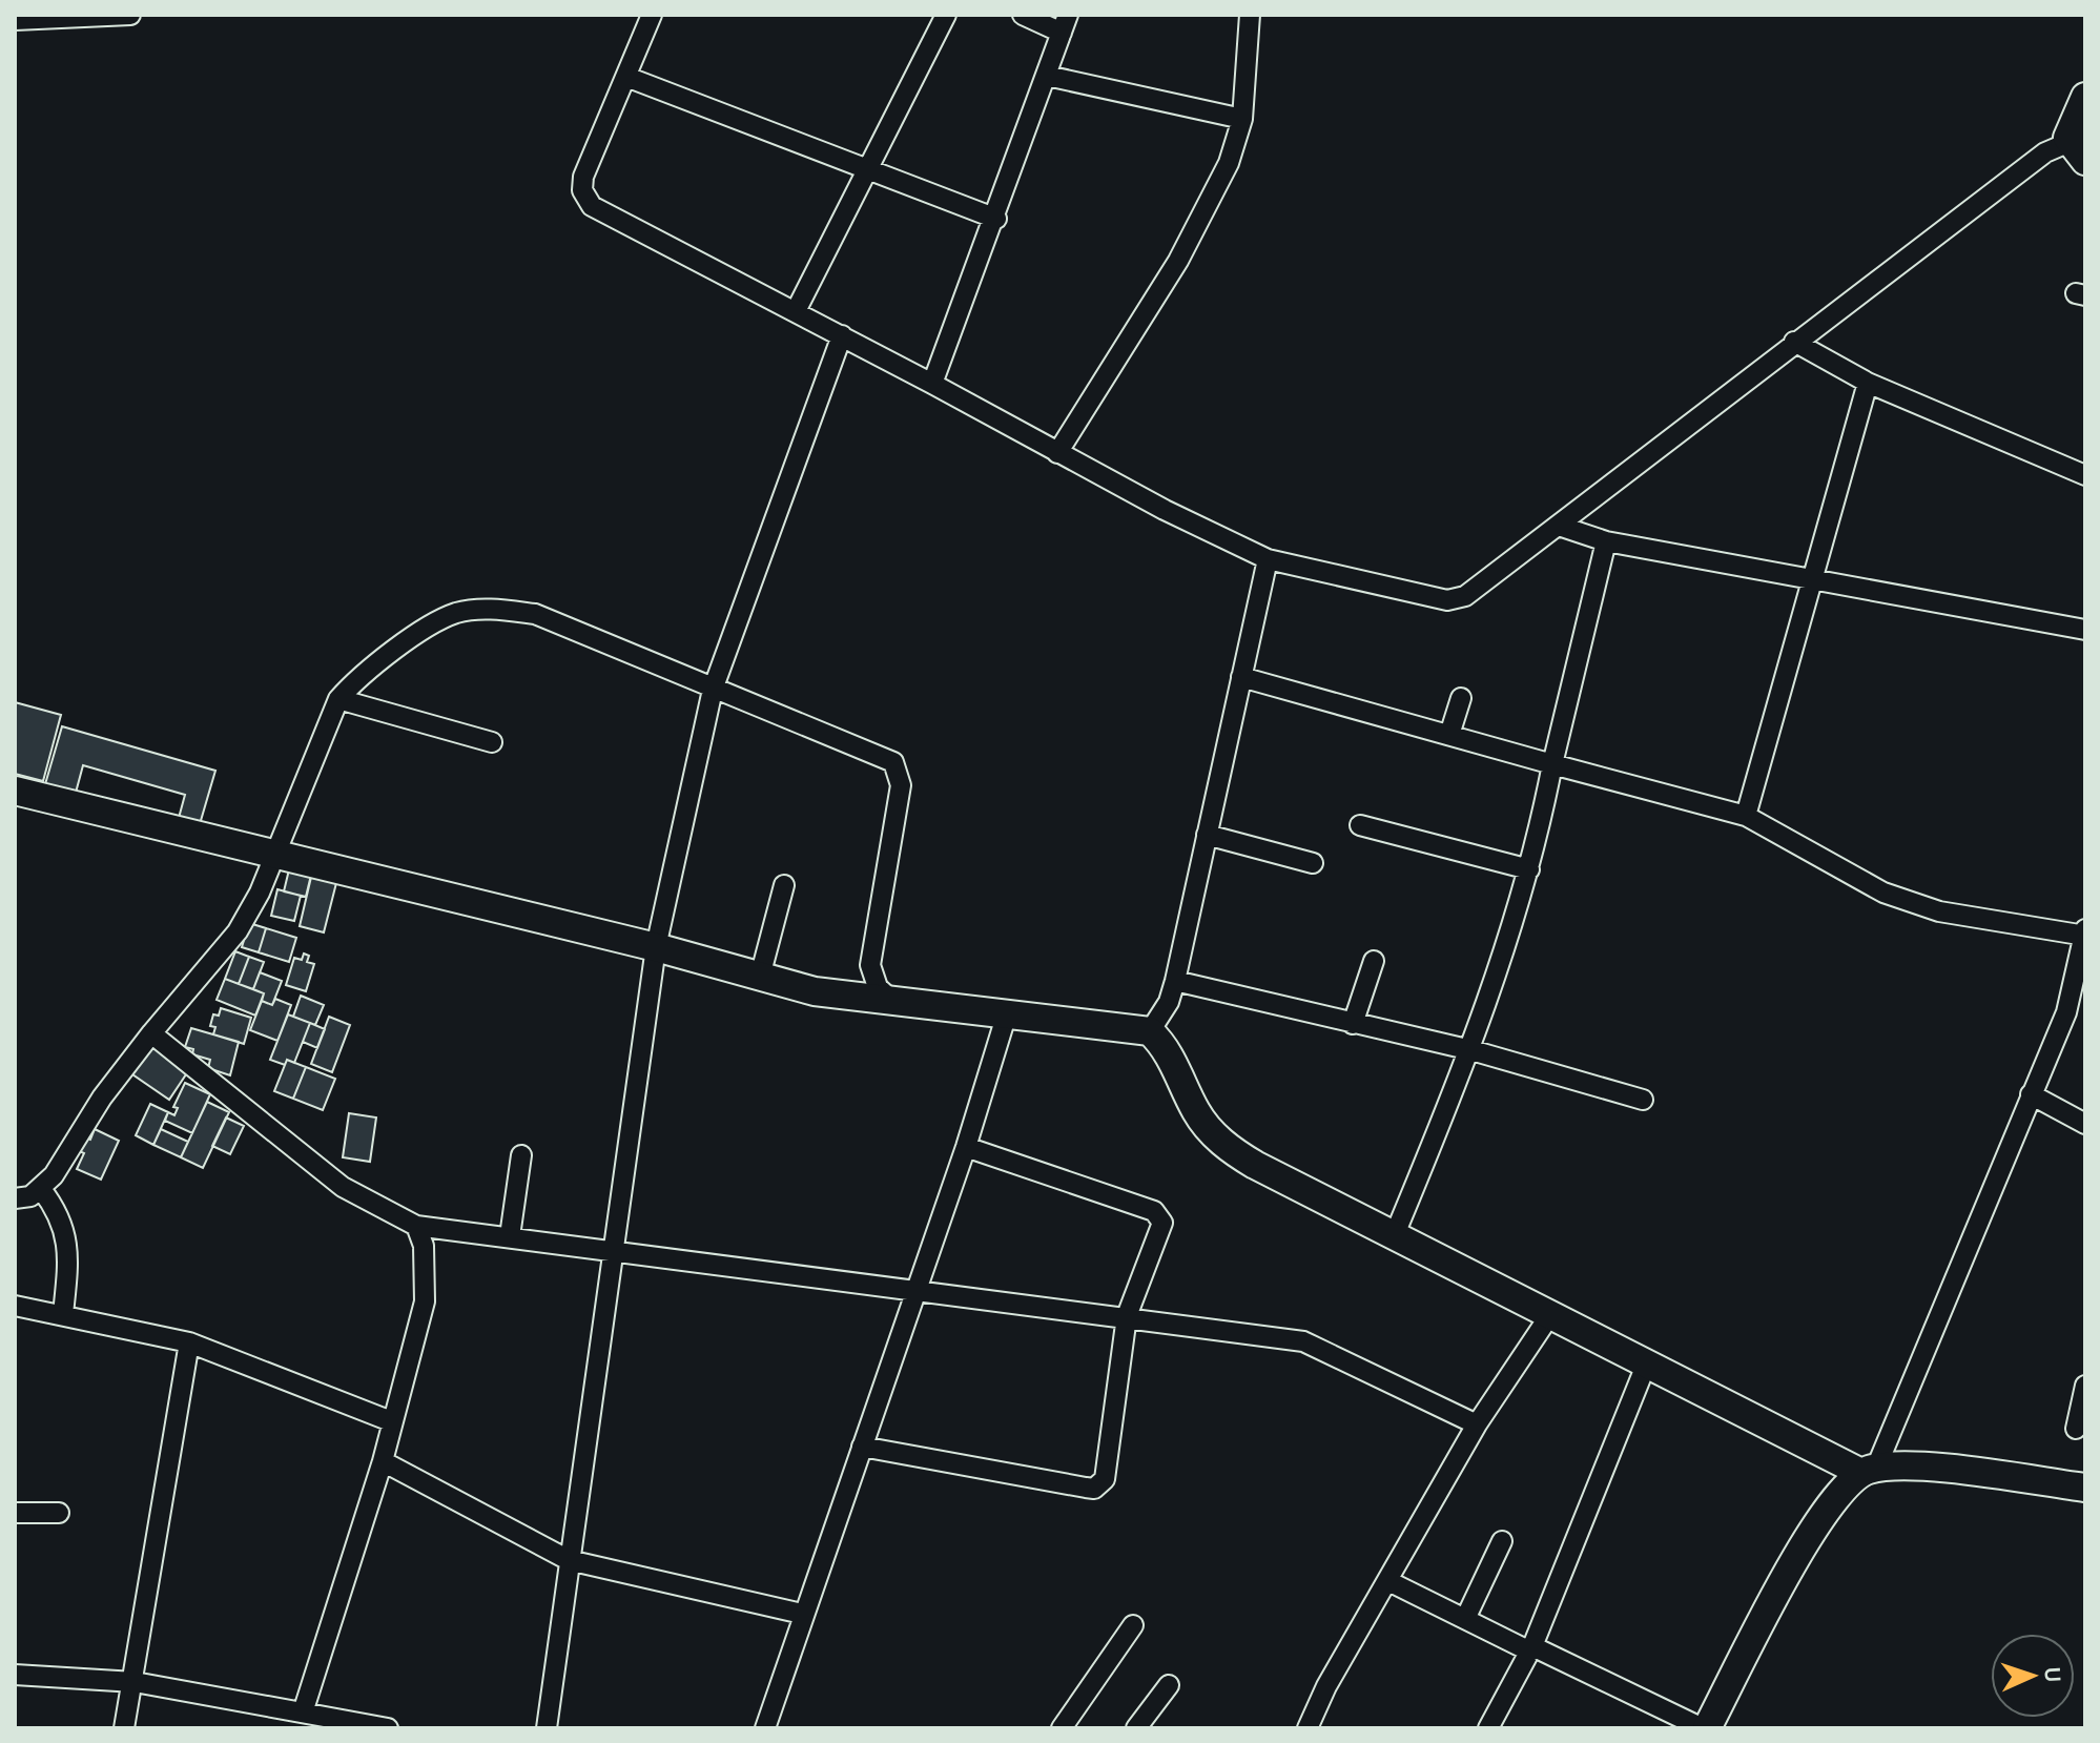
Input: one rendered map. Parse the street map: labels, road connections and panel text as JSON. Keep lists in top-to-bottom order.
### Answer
{
  "north": "right"
}
